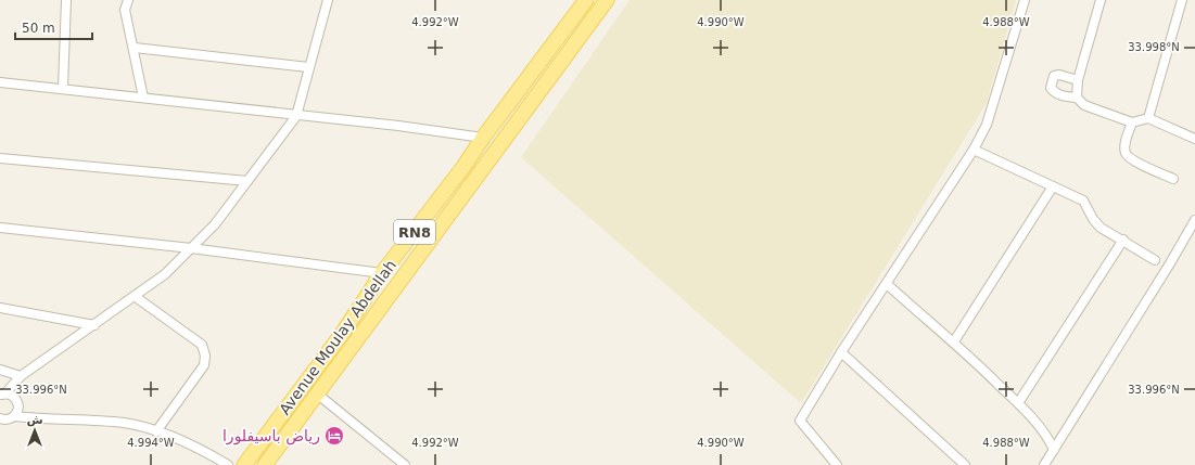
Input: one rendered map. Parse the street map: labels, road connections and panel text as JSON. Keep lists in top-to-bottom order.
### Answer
{
  "streets": {
    "main road": ["RN8", "Avenue Moulay Abdellah"]
  },
  "places": {
    "hotel": ["رياض باسيفلورا"]
  },
  "scale_bar": "50 m",
  "north": "top",
  "coordinates": [
    "4.992°W",
    "4.990°W",
    "4.988°W",
    "33.998°N",
    "33.996°N",
    "4.994°W"
  ]
}
